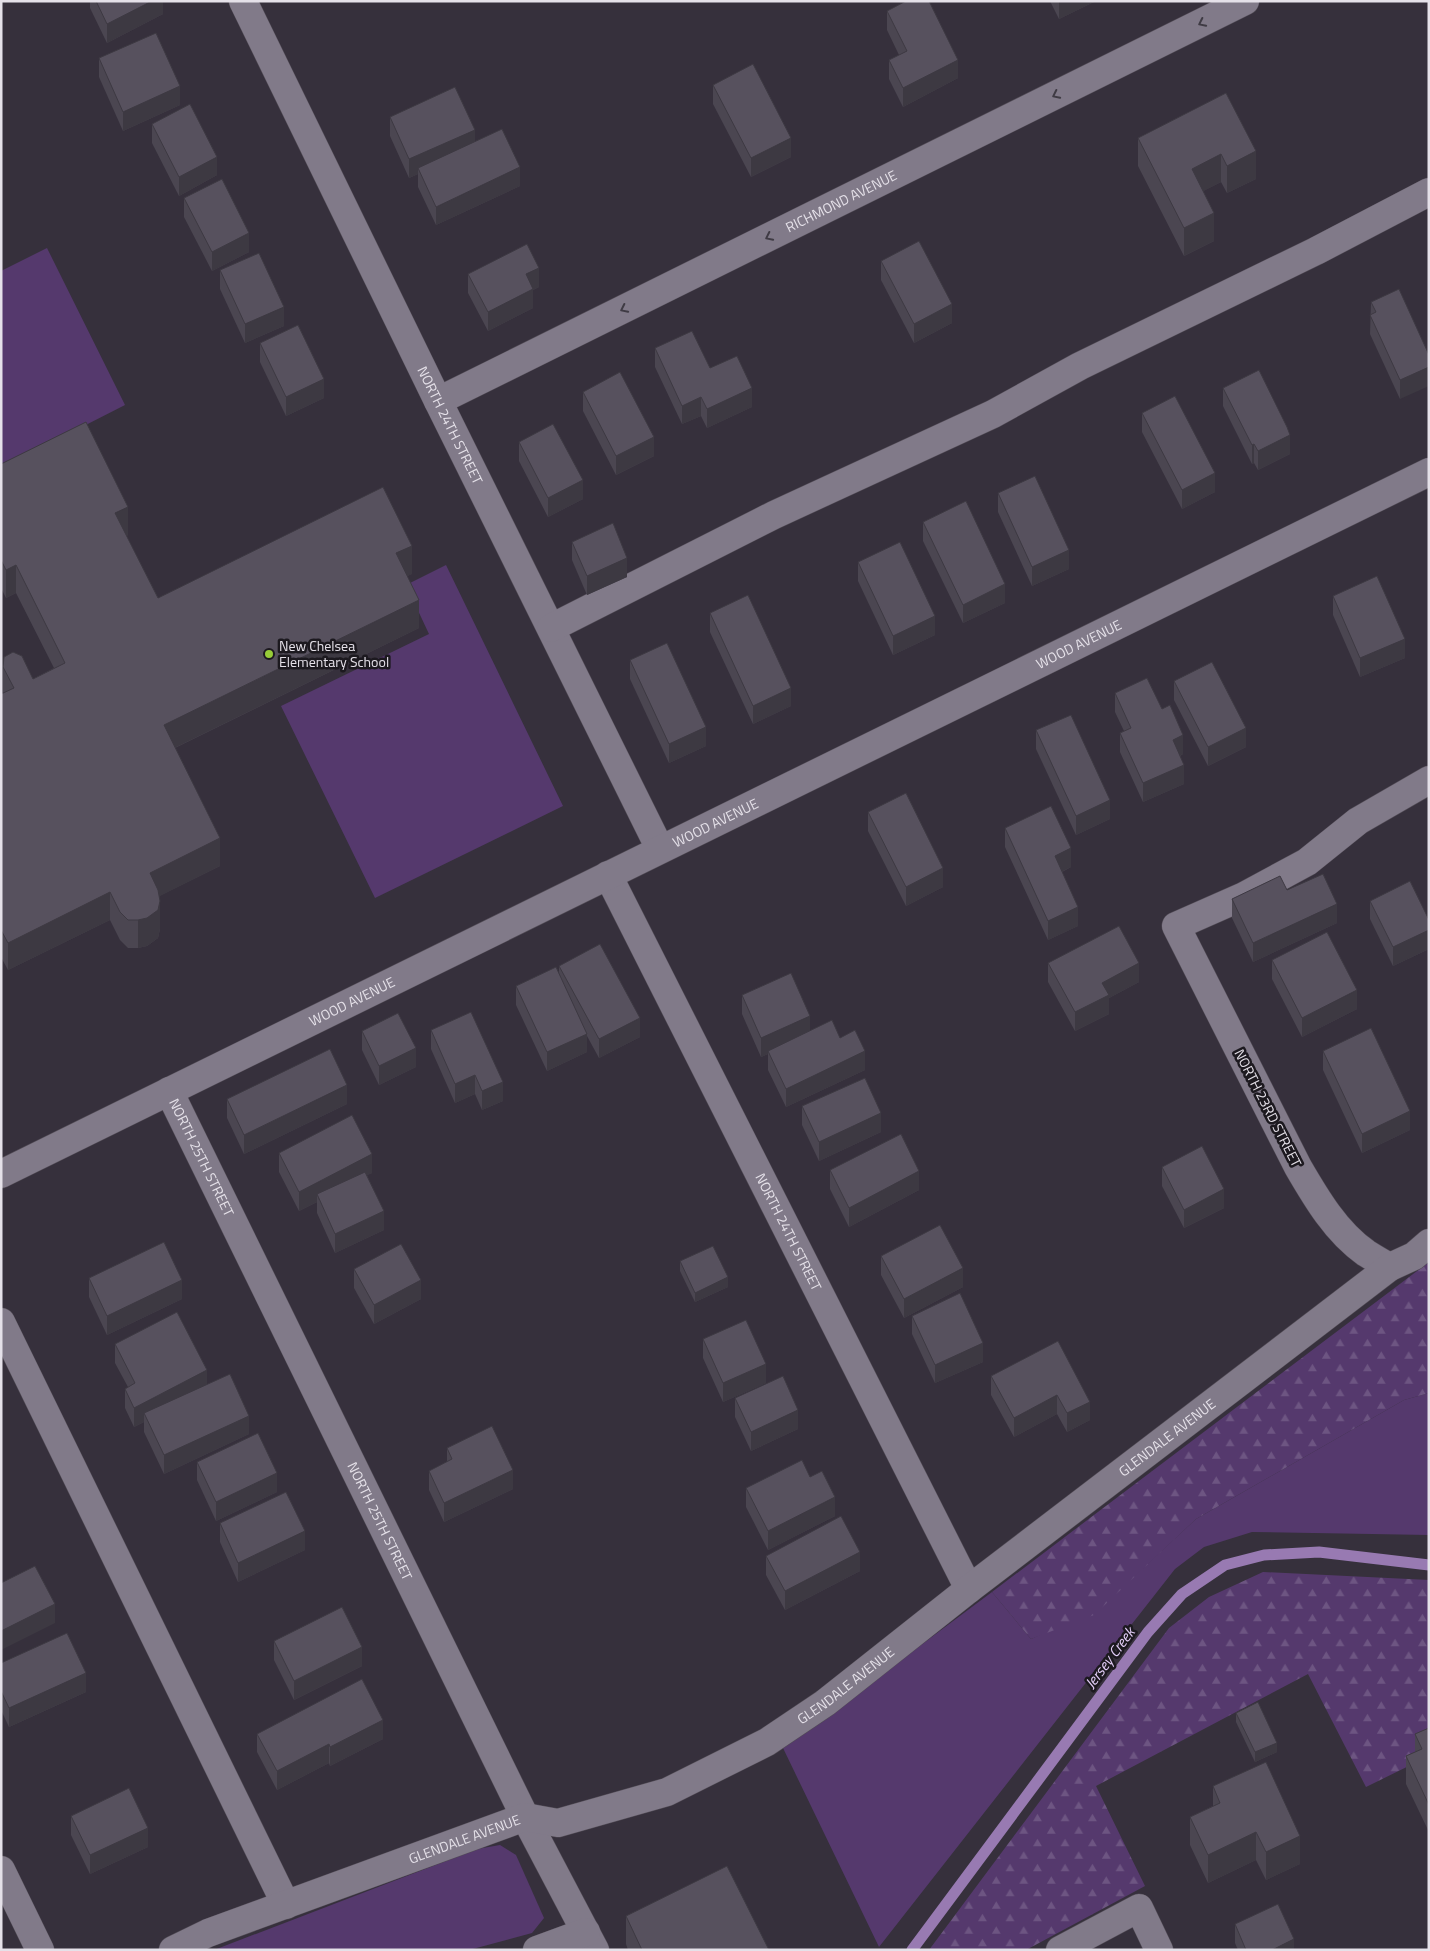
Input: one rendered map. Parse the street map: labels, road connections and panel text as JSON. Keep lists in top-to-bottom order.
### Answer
{
  "streets": {
    "street": [
      "RICHMOND AVENUE",
      "NORTH 24TH STREET",
      "WOOD AVENUE",
      "NORTH 23RD STREET",
      "NORTH 25TH STREET",
      "GLENDALE AVENUE"
    ]
  },
  "crossings": [
    ["RICHMOND AVENUE", "NORTH 24TH STREET"],
    ["NORTH 24TH STREET", "WOOD AVENUE"],
    ["NORTH 24TH STREET", "GLENDALE AVENUE"],
    ["WOOD AVENUE", "NORTH 25TH STREET"],
    ["NORTH 23RD STREET", "GLENDALE AVENUE"],
    ["NORTH 25TH STREET", "GLENDALE AVENUE"]
  ],
  "one_way": ["RICHMOND AVENUE"],
  "water": ["Jersey Creek"],
  "places": ["New Chelsea Elementary School"]
}
